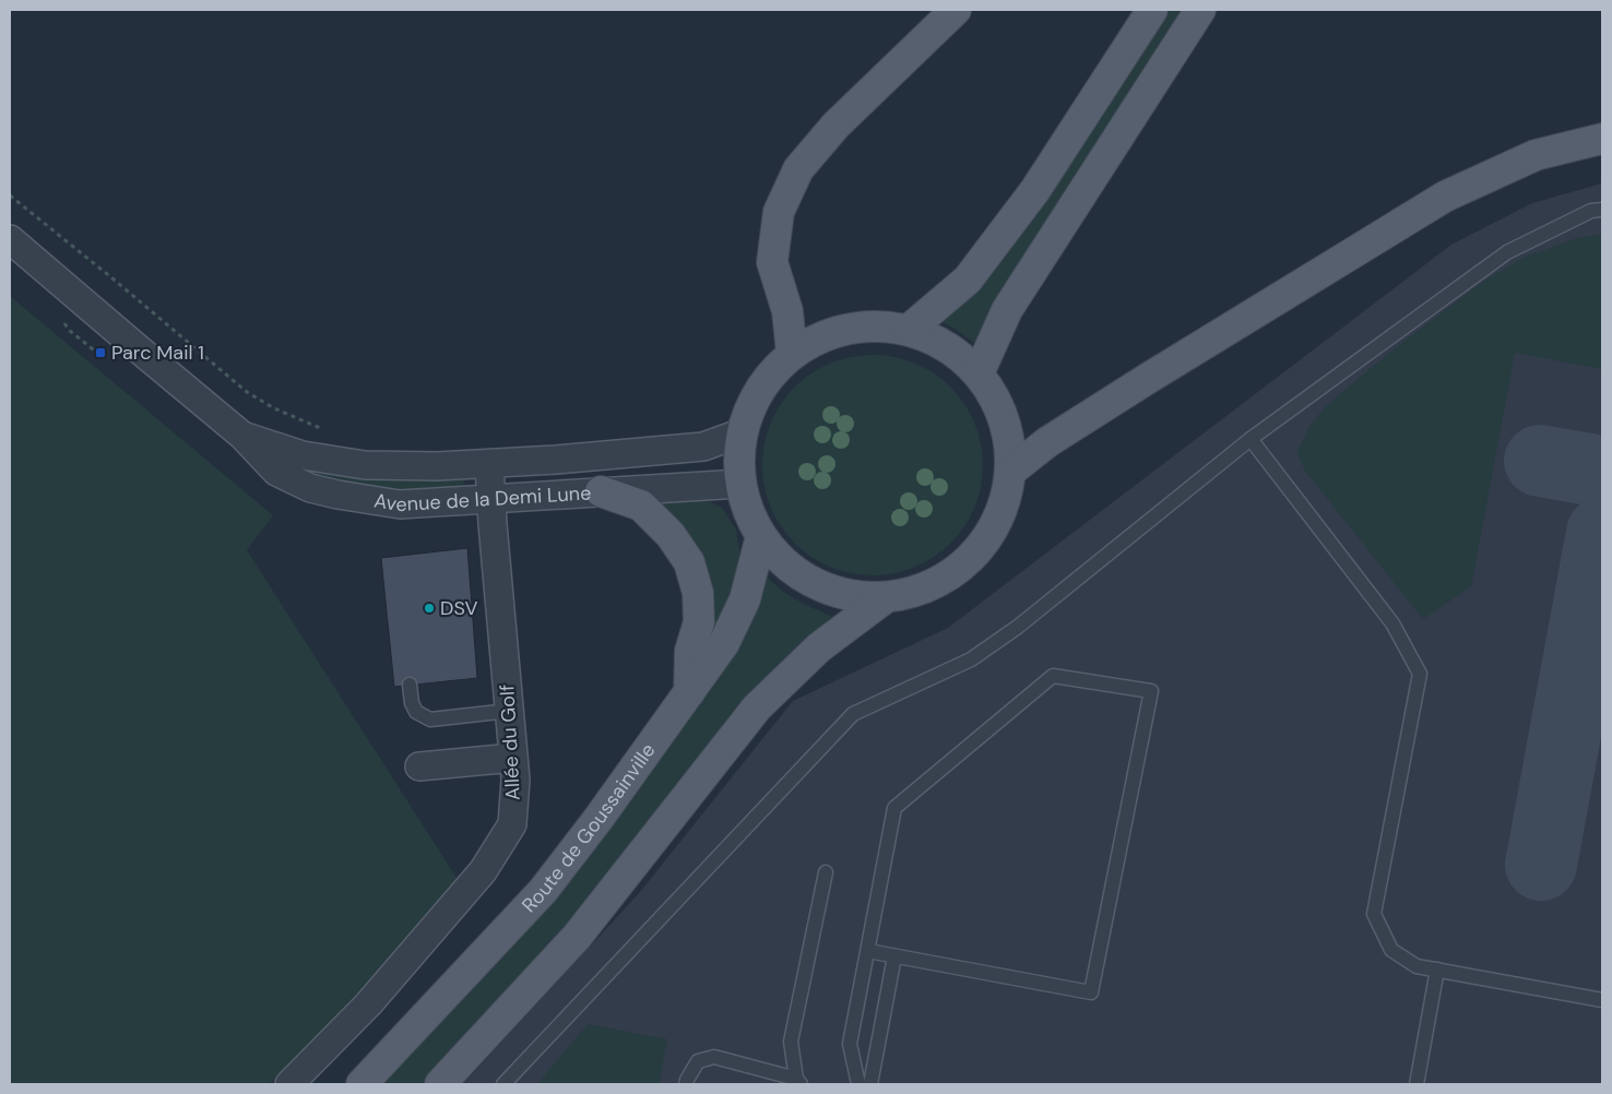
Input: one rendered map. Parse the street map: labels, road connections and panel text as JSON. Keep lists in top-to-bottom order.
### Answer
{
  "streets": {
    "main road": ["Route de Goussainville"],
    "street": ["Avenue de la Demi Lune", "Allée du Golf"]
  },
  "crossings": [
    ["Avenue de la Demi Lune", "Allée du Golf"]
  ],
  "places": {
    "transit": ["Parc Mail 1"],
    "other": ["DSV"]
  }
}
